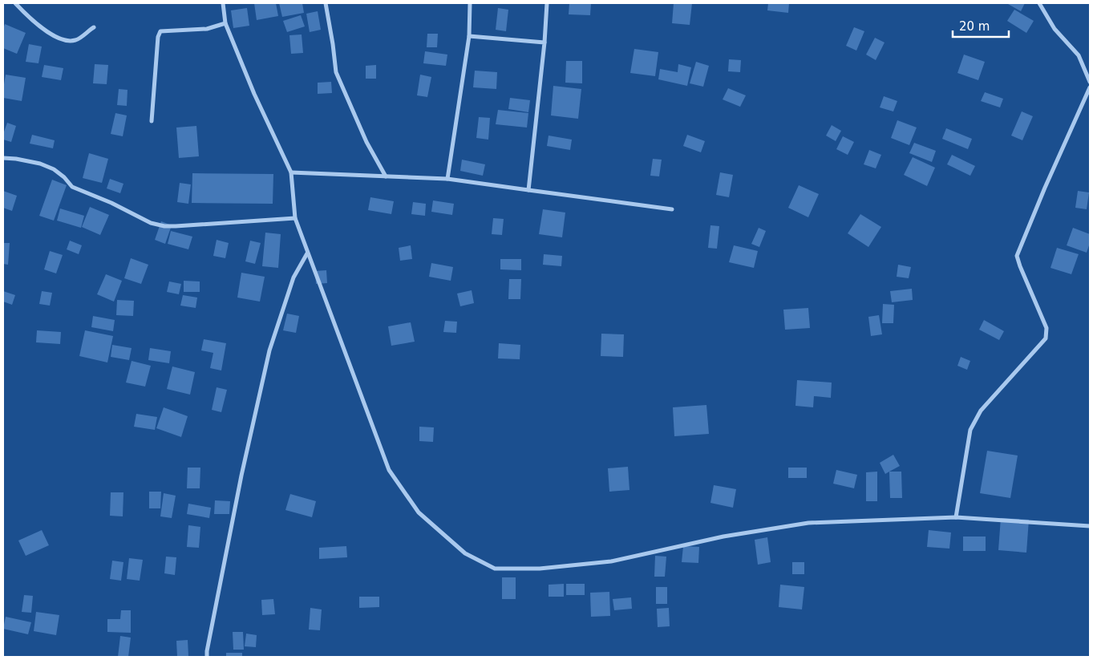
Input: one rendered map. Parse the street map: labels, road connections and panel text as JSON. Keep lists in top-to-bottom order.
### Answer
{
  "scale_bar": "20 m"
}
